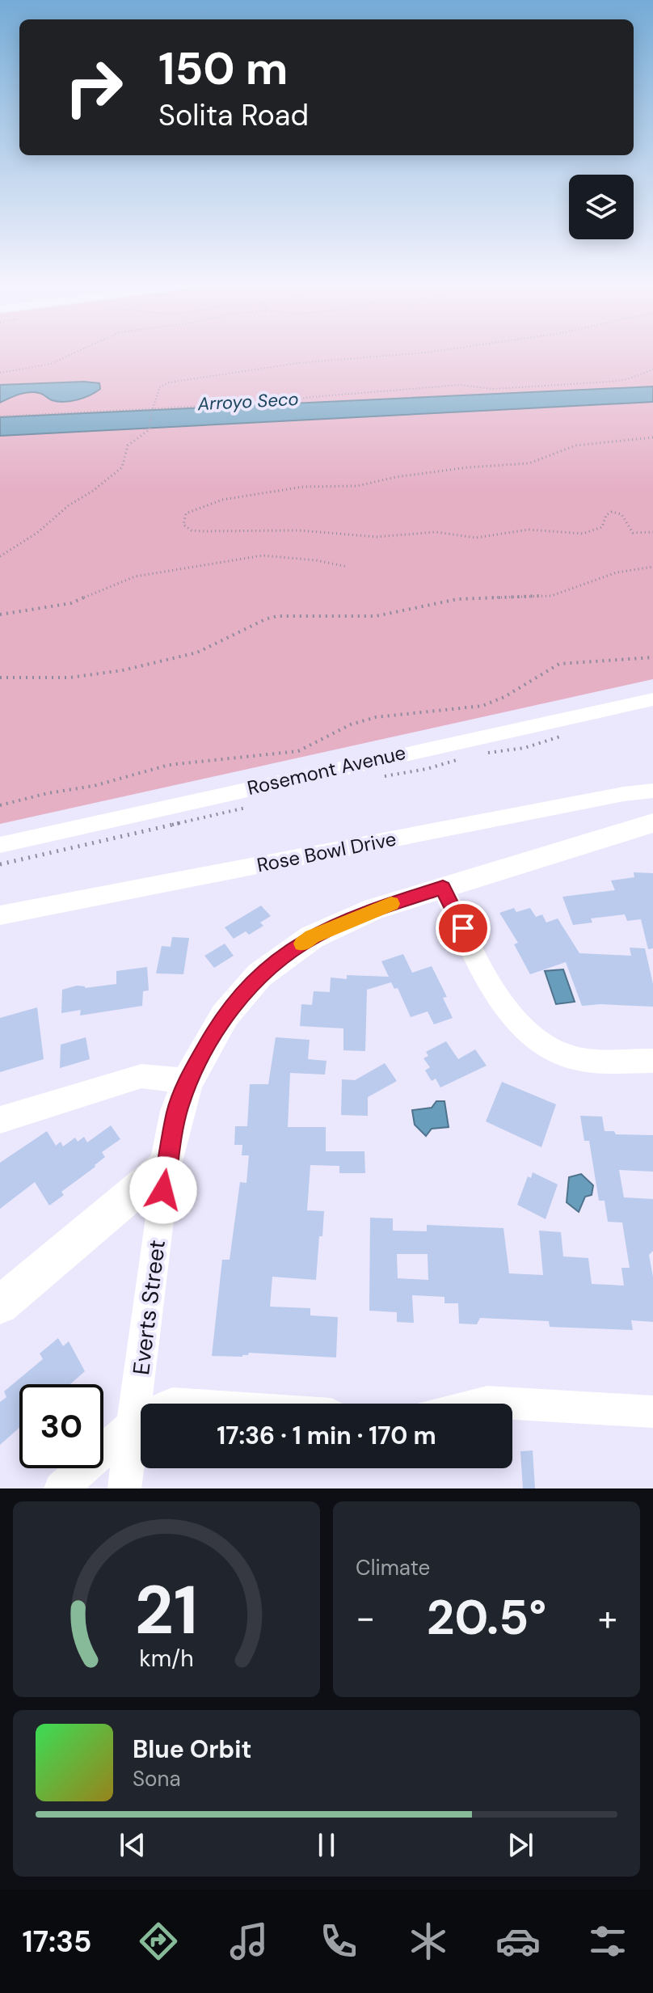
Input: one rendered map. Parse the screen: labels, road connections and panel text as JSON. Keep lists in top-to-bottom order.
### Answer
{
  "streets": {
    "street": ["Rosemont Avenue", "Rose Bowl Drive", "Everts Street"]
  },
  "water": ["Arroyo Seco"],
  "page": {
    "turn": ["150 m", "Solita Road"],
    "limit": "30",
    "trip": "17:36 · 1 min · 170 m",
    "tile": "Climate",
    "heat": ["−", "20.5°", "+"],
    "song": ["Blue Orbit", "Sona"],
    "tabs": "17:35",
    "gauge": ["21", "km/h"]
  }
}
